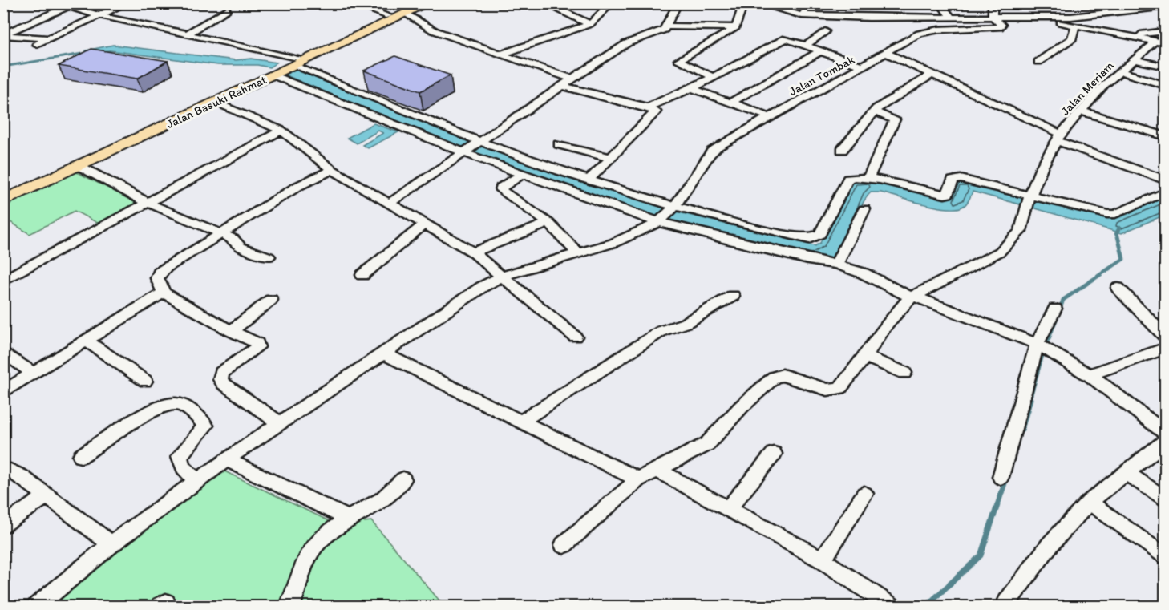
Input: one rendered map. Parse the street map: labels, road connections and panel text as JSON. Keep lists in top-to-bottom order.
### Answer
{
  "streets": {
    "highway": ["Jalan Basuki Rahmat"],
    "street": ["Jalan Tombak", "Jalan Meriam"]
  }
}
